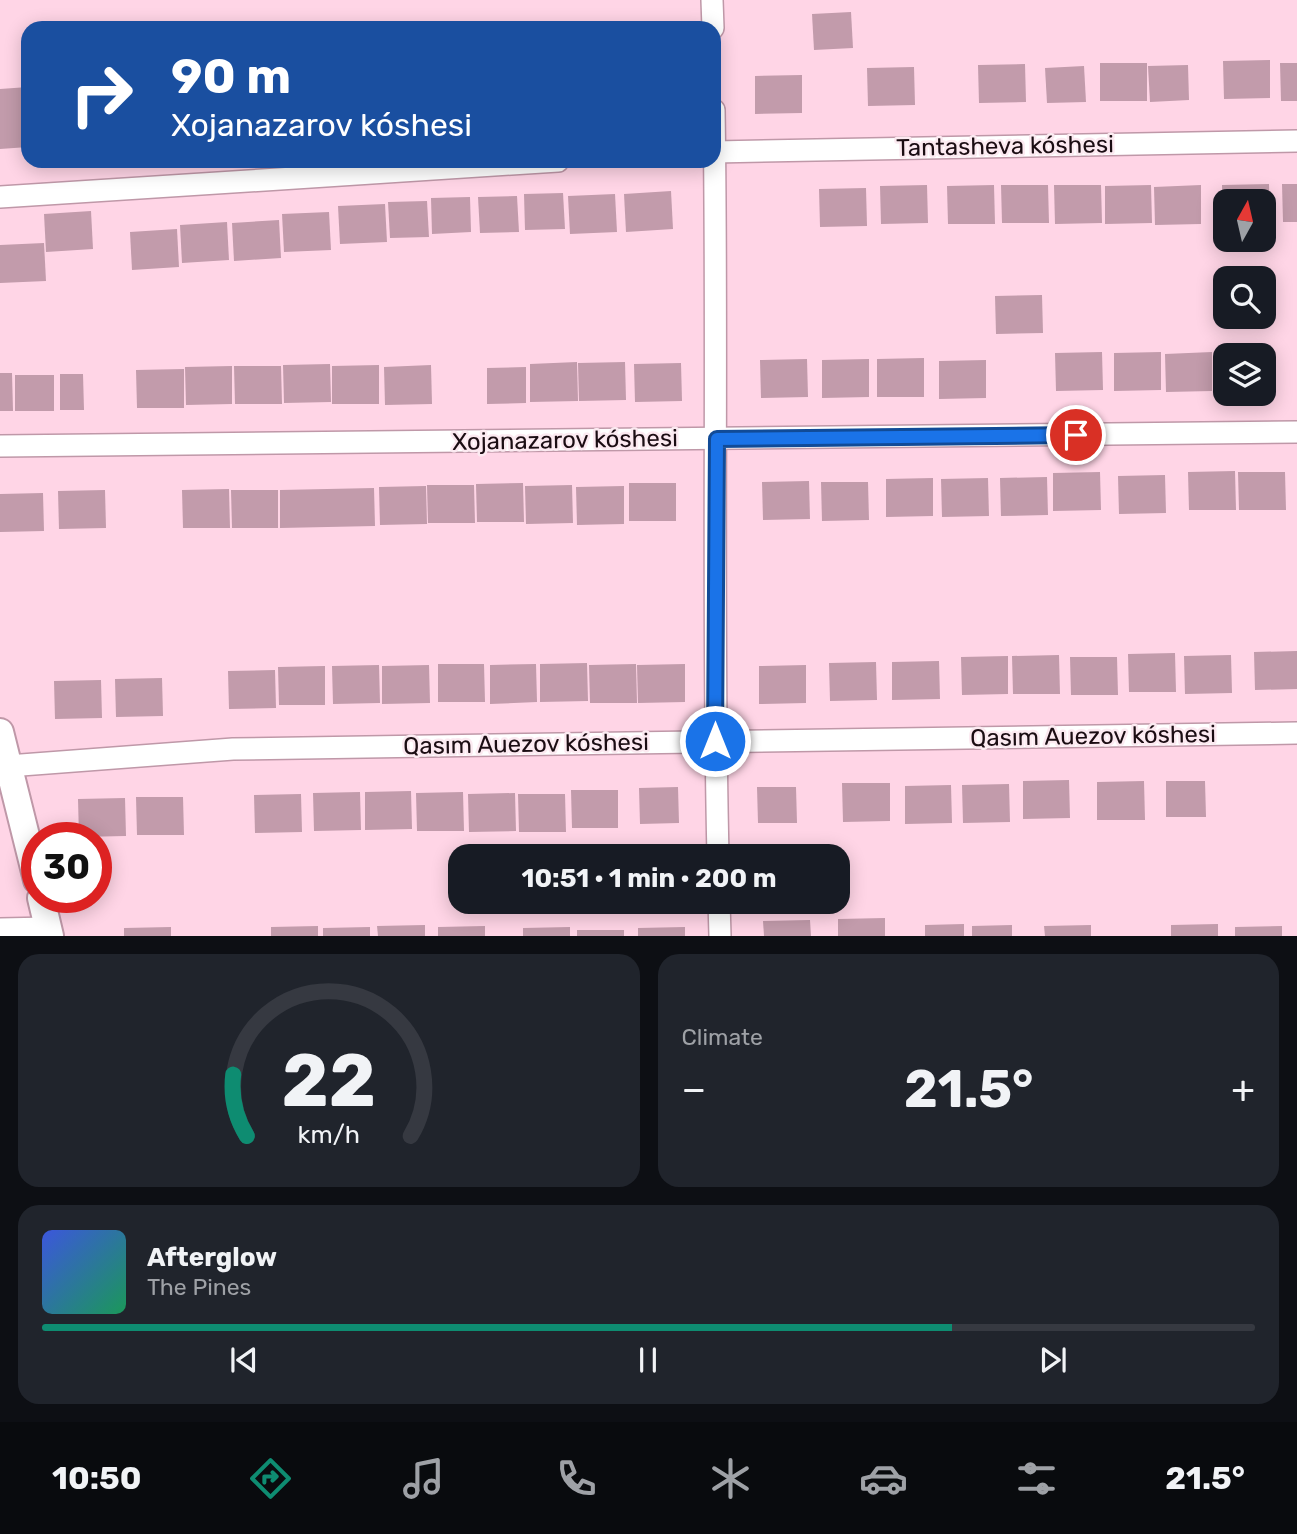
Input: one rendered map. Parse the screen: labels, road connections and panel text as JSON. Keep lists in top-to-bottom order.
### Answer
{
  "streets": {
    "street": ["Tantasheva kóshesi", "Xojanazarov kóshesi", "Qasım Auezov kóshesi"]
  },
  "north": "top",
  "page": {
    "turn": ["90 m", "Xojanazarov kóshesi"],
    "limit": "30",
    "trip": "10:51 · 1 min · 200 m",
    "tile": "Climate",
    "heat": ["−", "21.5°", "+"],
    "song": ["Afterglow", "The Pines"],
    "tabs": ["10:50", "21.5°"],
    "gauge": ["22", "km/h"]
  }
}
